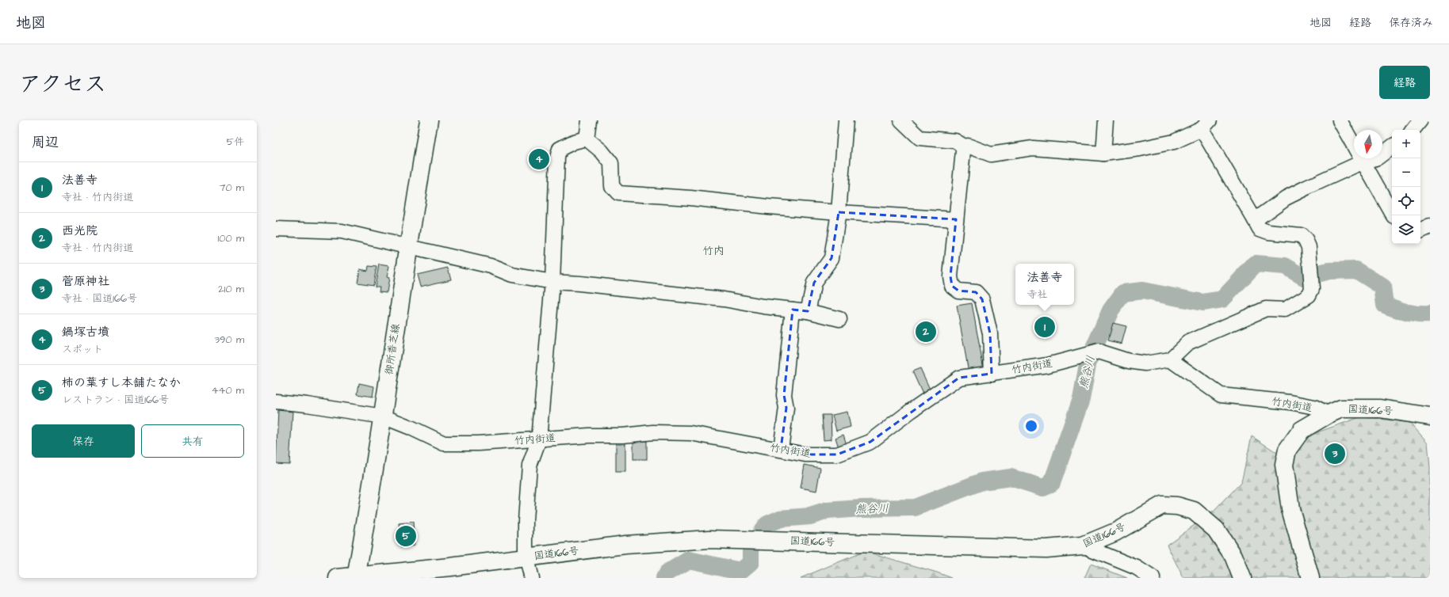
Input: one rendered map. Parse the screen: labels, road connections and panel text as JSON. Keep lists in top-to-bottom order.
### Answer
{
  "streets": {
    "main road": ["御所香芝線", "国道166号"],
    "street": ["竹内街道"]
  },
  "crossings": [
    ["御所香芝線", "竹内街道"],
    ["御所香芝線", "国道166号"],
    ["竹内街道", "国道166号"]
  ],
  "districts": ["竹内"],
  "water": ["熊谷川"],
  "north": "bottom",
  "page": {
    "header": "地図",
    "nav": ["地図", "経路", "保存済み"],
    "title": "アクセス",
    "buttons": [
      "経路",
      ["保存", "共有"]
    ],
    "heading": ["周辺", "5件"],
    "map_buttons": ["+", "−"],
    "pins": [
      "4",
      "1",
      "2",
      "3",
      "5"
    ],
    "list": [
      {
        "mark": "1",
        "name": "法善寺",
        "note": "寺社 · 竹内街道",
        "value": "70 m"
      },
      {
        "mark": "2",
        "name": "西光院",
        "note": "寺社 · 竹内街道",
        "value": "100 m"
      },
      {
        "mark": "3",
        "name": "菅原神社",
        "note": "寺社 · 国道166号",
        "value": "210 m"
      },
      {
        "mark": "4",
        "name": "鍋塚古墳",
        "note": "スポット",
        "value": "390 m"
      },
      {
        "mark": "5",
        "name": "柿の葉すし本舗たなか",
        "note": "レストラン · 国道166号",
        "value": "440 m"
      }
    ],
    "popup": ["法善寺", "寺社"]
  }
}
